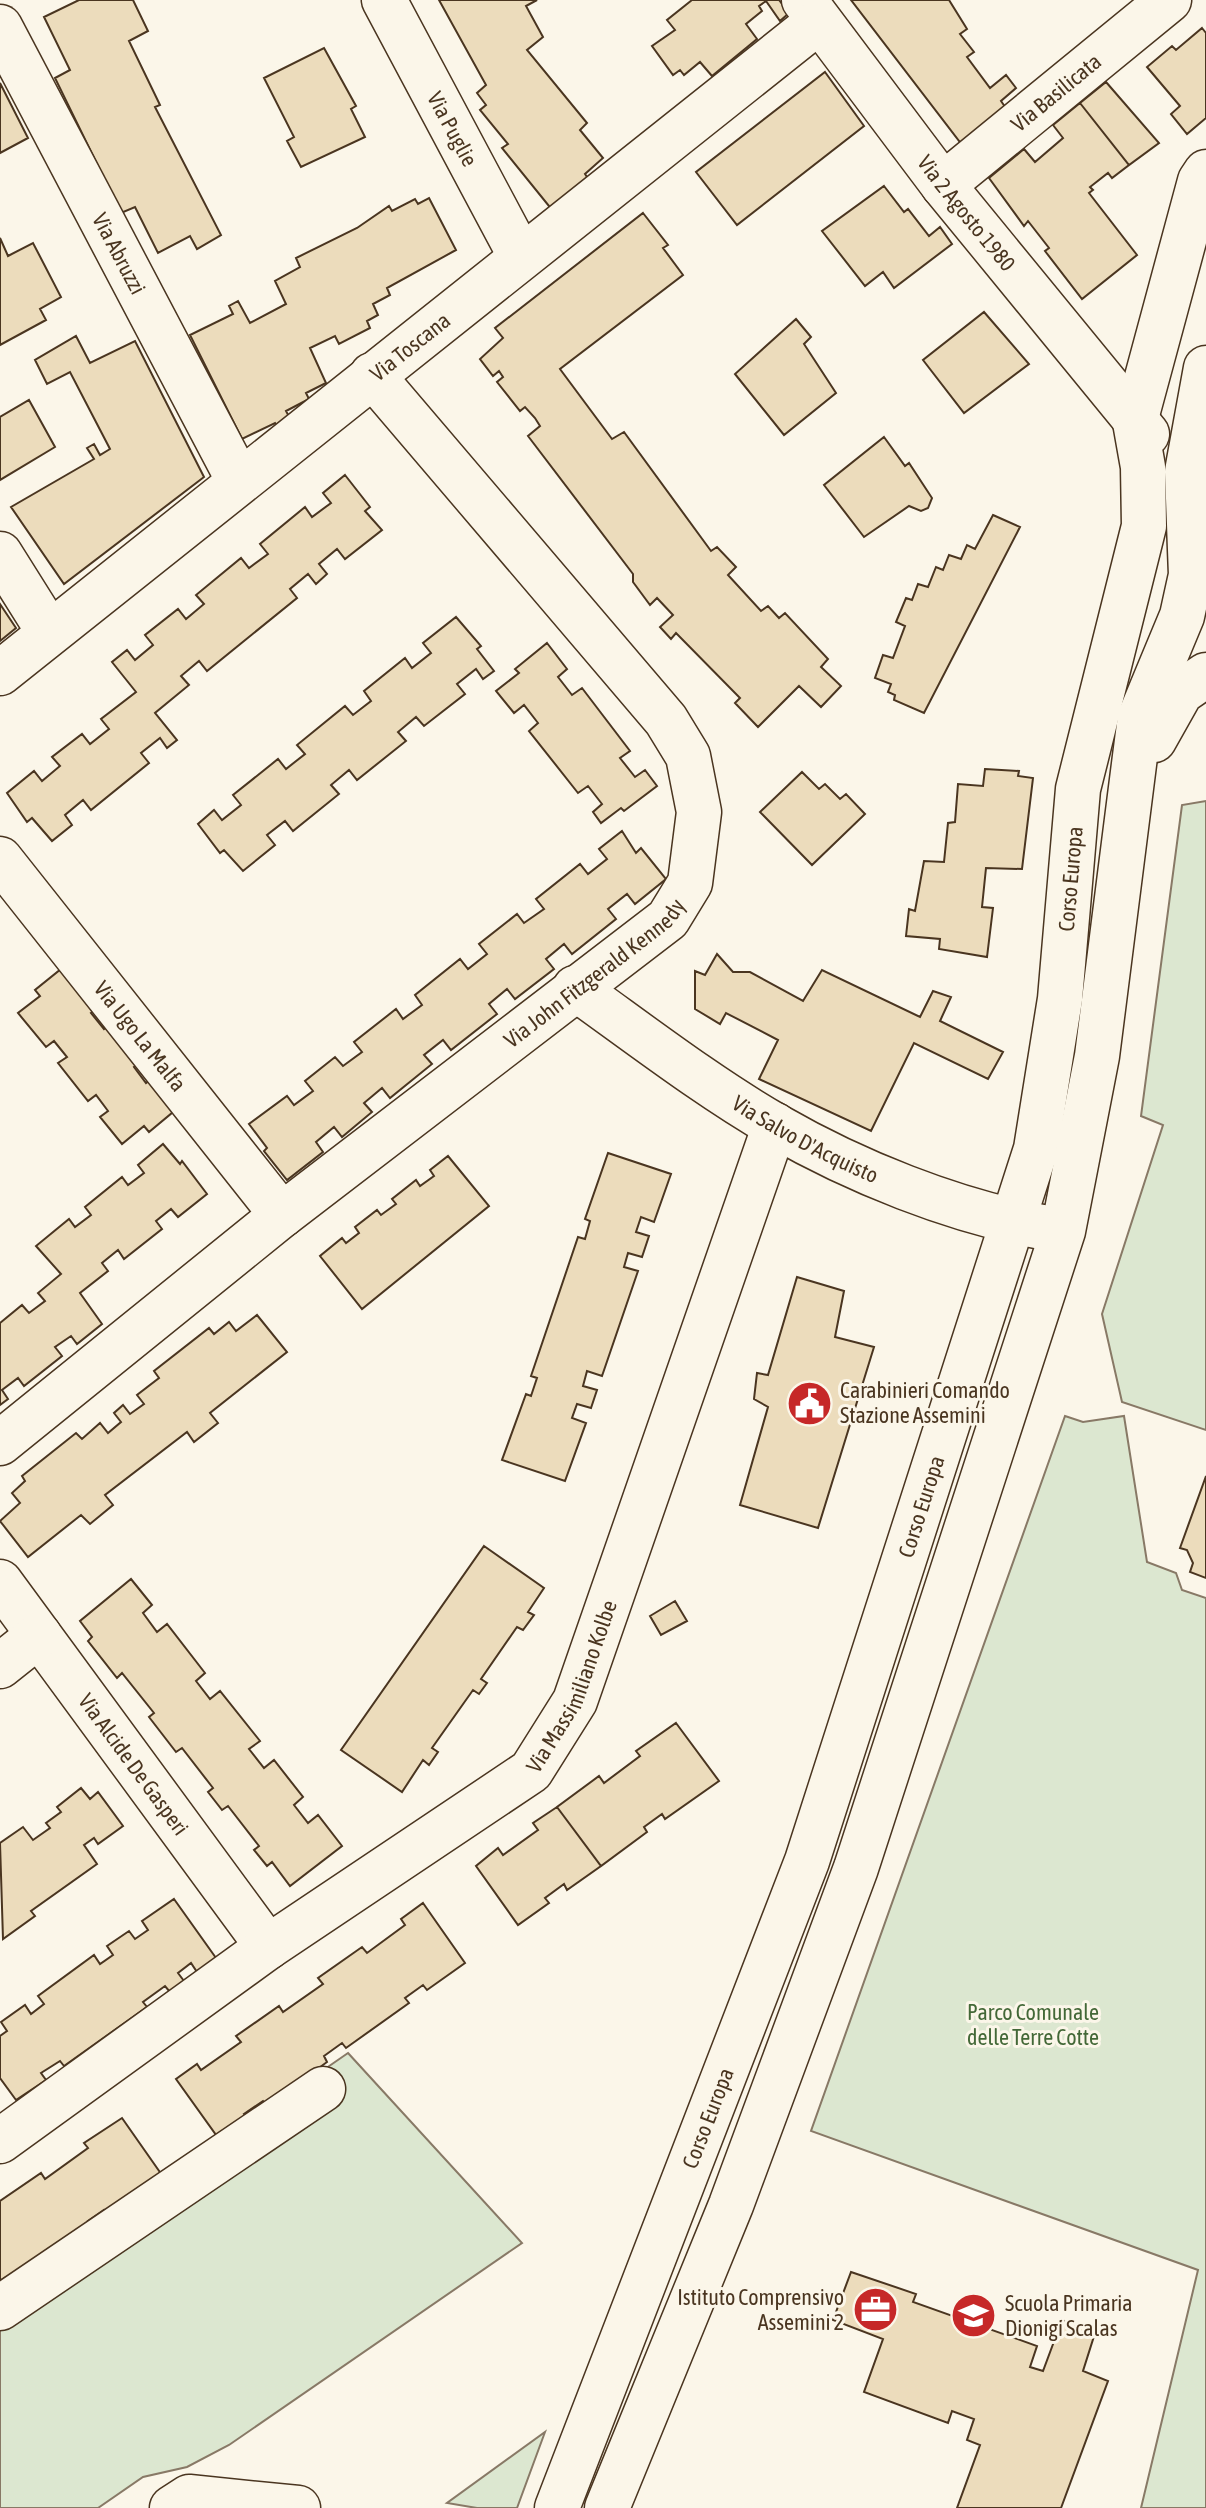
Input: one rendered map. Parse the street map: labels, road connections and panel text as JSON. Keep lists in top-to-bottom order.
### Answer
{
  "streets": {
    "street": [
      "Via Basilicata",
      "Via Puglie",
      "Via 2 Agosto 1980",
      "Via Abruzzi",
      "Via Toscana",
      "Corso Europa",
      "Via John Fitzgerald Kennedy",
      "Via Ugo La Malfa",
      "Via Salvo D'Acquisto",
      "Via Massimiliano Kolbe",
      "Via Alcide De Gasperi"
    ]
  },
  "crossings": [
    ["Via Basilicata", "Via 2 Agosto 1980"],
    ["Via Puglie", "Via Toscana"],
    ["Via 2 Agosto 1980", "Via Toscana"],
    ["Via 2 Agosto 1980", "Corso Europa"],
    ["Via Abruzzi", "Via Toscana"],
    ["Via Toscana", "Via John Fitzgerald Kennedy"],
    ["Corso Europa", "Via Salvo D'Acquisto"],
    ["Via John Fitzgerald Kennedy", "Via Ugo La Malfa"],
    ["Via John Fitzgerald Kennedy", "Via Salvo D'Acquisto"],
    ["Via Salvo D'Acquisto", "Via Massimiliano Kolbe"],
    ["Via Massimiliano Kolbe", "Via Alcide De Gasperi"]
  ],
  "parks": ["Parco Comunale delle Terre Cotte"],
  "places": {
    "public building": ["Carabinieri Comando Stazione Assemini"],
    "office": ["Istituto Comprensivo Assemini 2"],
    "school or university": ["Scuola Primaria Dionigi Scalas"]
  }
}
